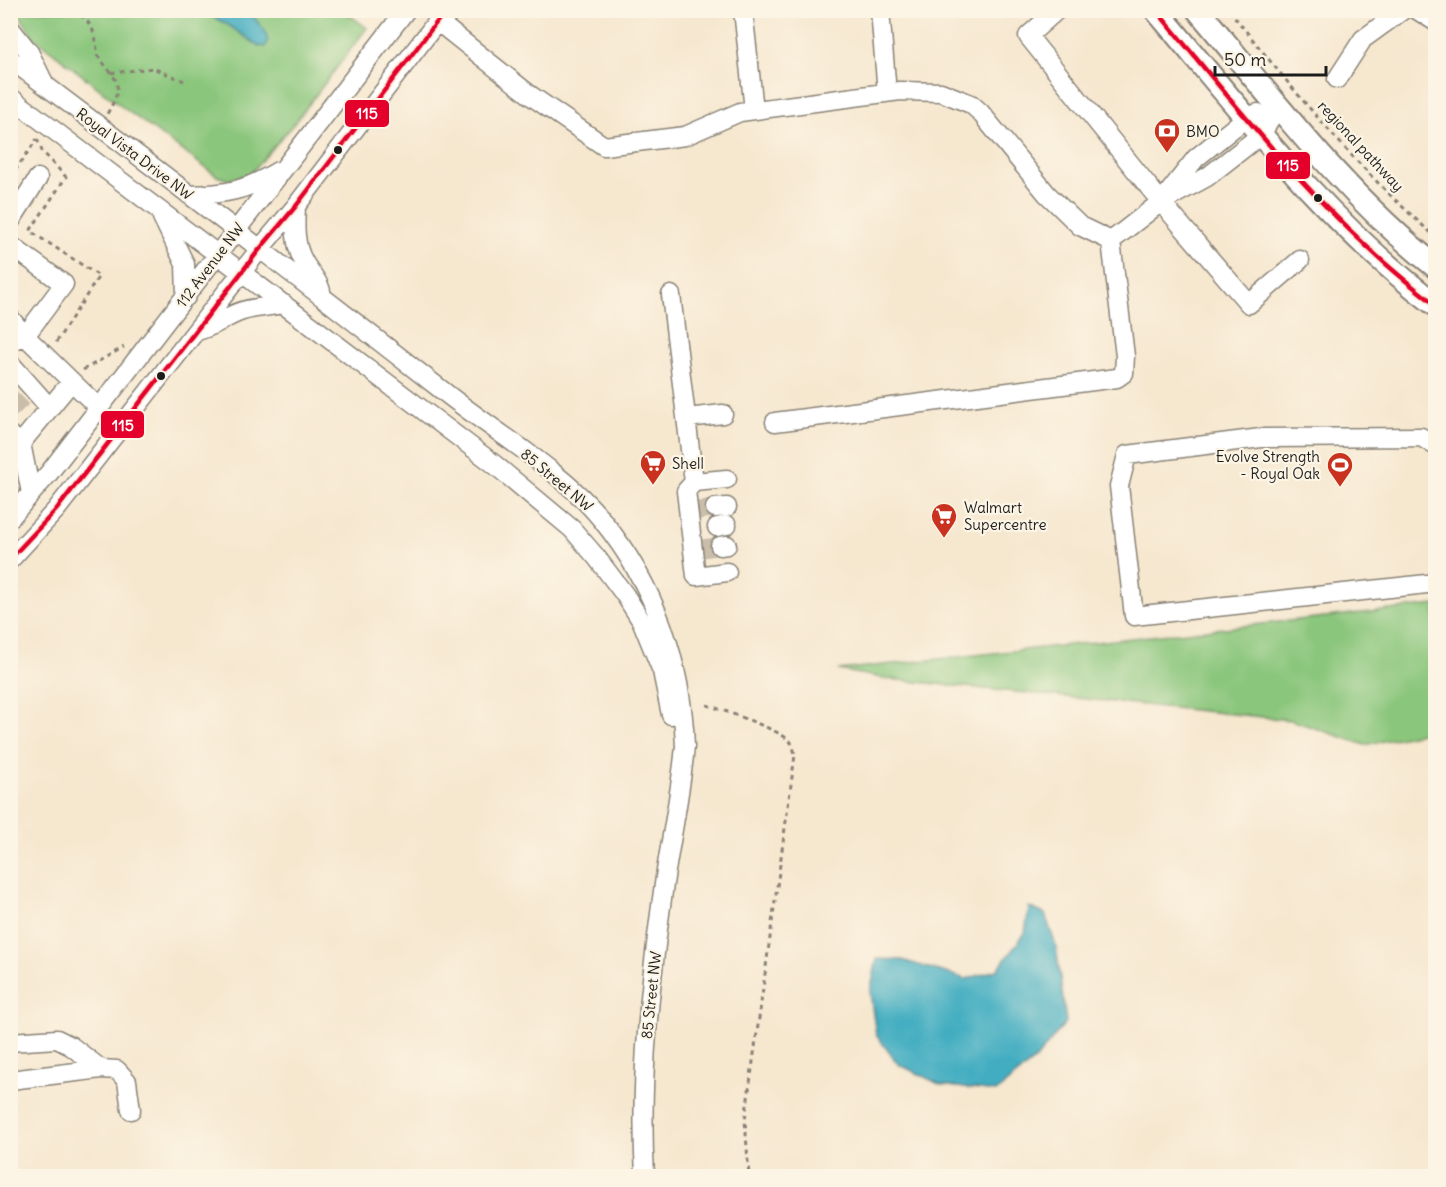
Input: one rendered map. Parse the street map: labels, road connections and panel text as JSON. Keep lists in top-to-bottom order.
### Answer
{
  "streets": {
    "street": ["Royal Vista Drive NW", "112 Avenue NW", "85 Street NW"],
    "path": ["regional pathway"]
  },
  "crossings": [
    ["Royal Vista Drive NW", "112 Avenue NW"],
    ["Royal Vista Drive NW", "85 Street NW"],
    ["112 Avenue NW", "85 Street NW"]
  ],
  "places": {
    "bank": ["BMO"],
    "supermarket": ["Shell", "Walmart Supercentre"],
    "sports": ["Evolve Strength - Royal Oak"]
  },
  "lines": ["transit line 115"],
  "scale_bar": "50 m"
}
